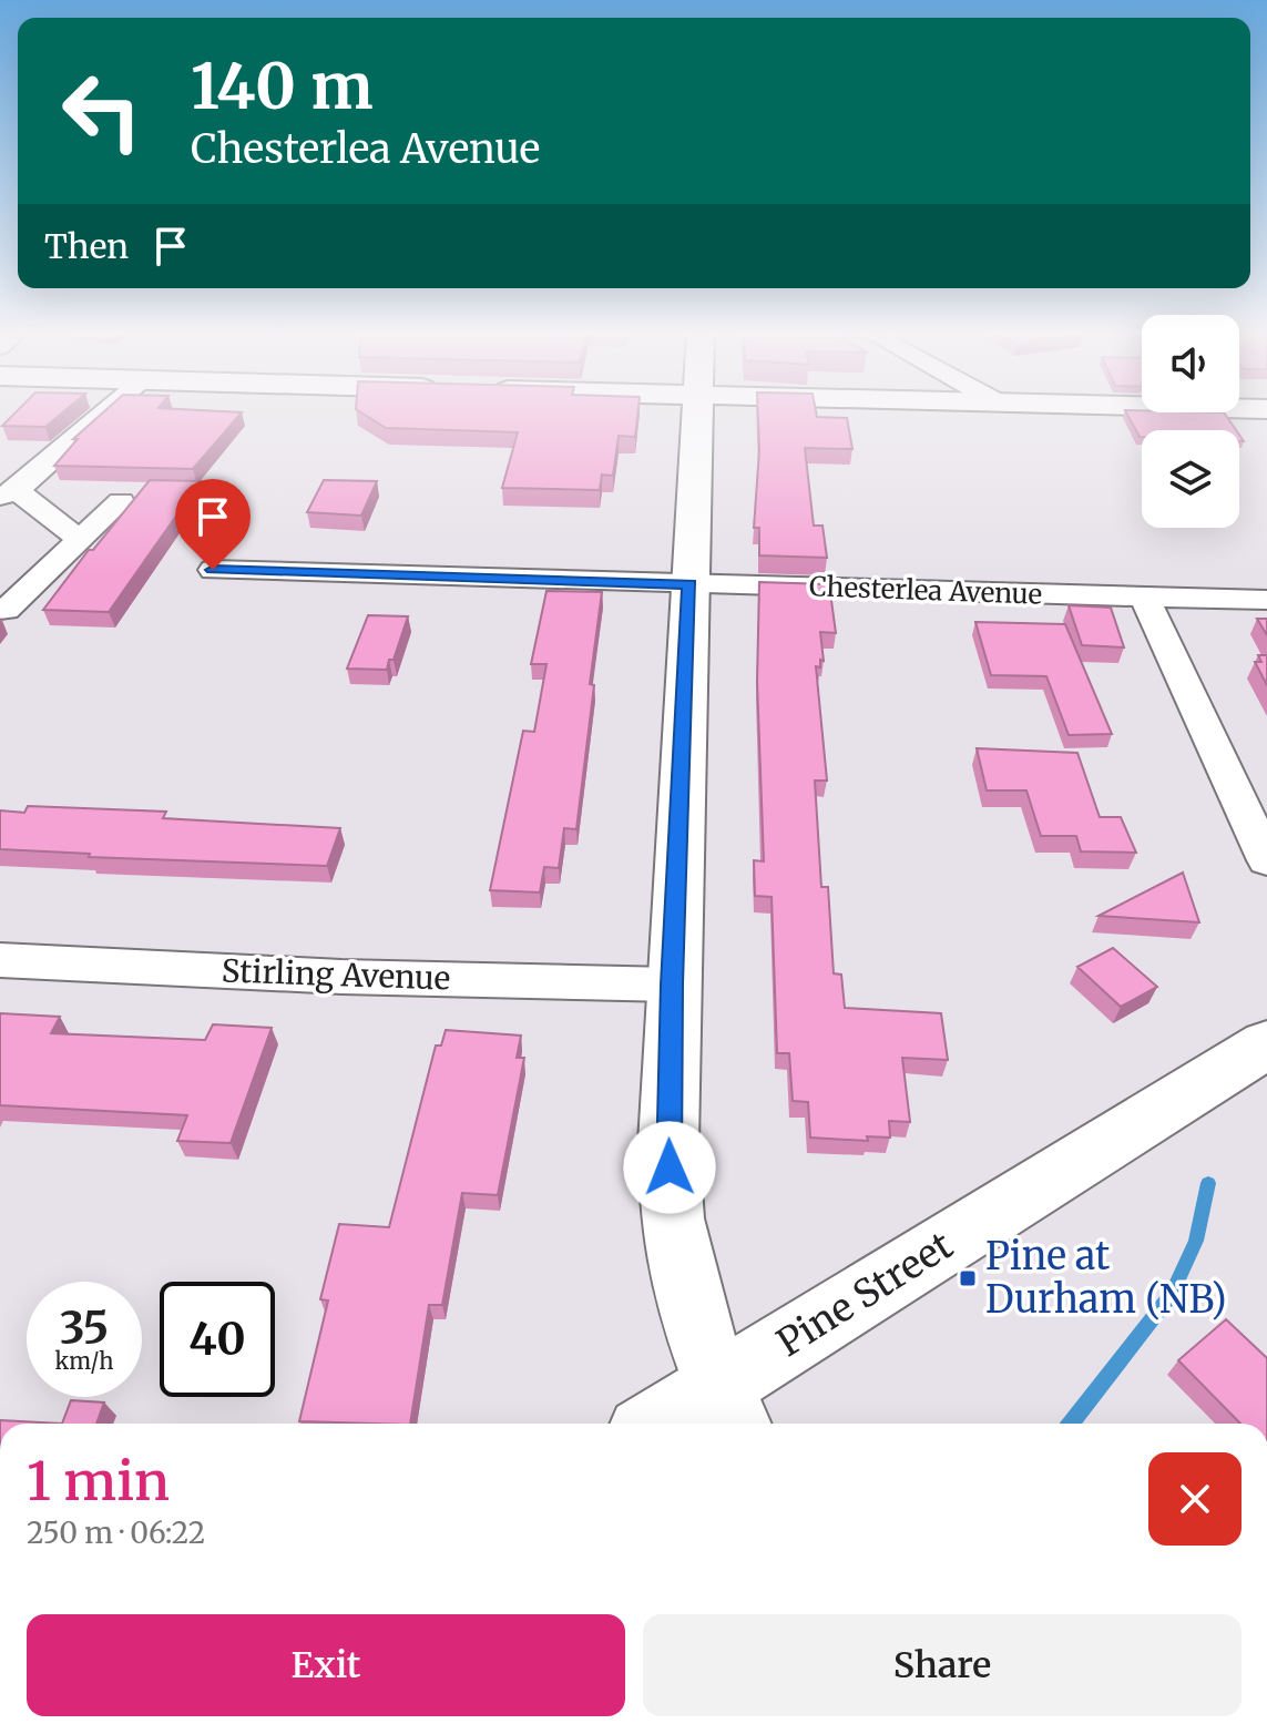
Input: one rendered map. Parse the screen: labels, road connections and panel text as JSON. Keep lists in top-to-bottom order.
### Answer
{
  "streets": {
    "street": ["Chesterlea Avenue", "Stirling Avenue", "Pine Street"]
  },
  "places": {
    "transit": ["Pine at Durham (NB)"]
  },
  "page": {
    "turn": ["140 m", "Chesterlea Avenue"],
    "then": "Then",
    "speed": "35 km/h",
    "limit": "40",
    "heading": ["1 min", "250 m · 06:22"],
    "buttons": ["Exit", "Share"]
  }
}
